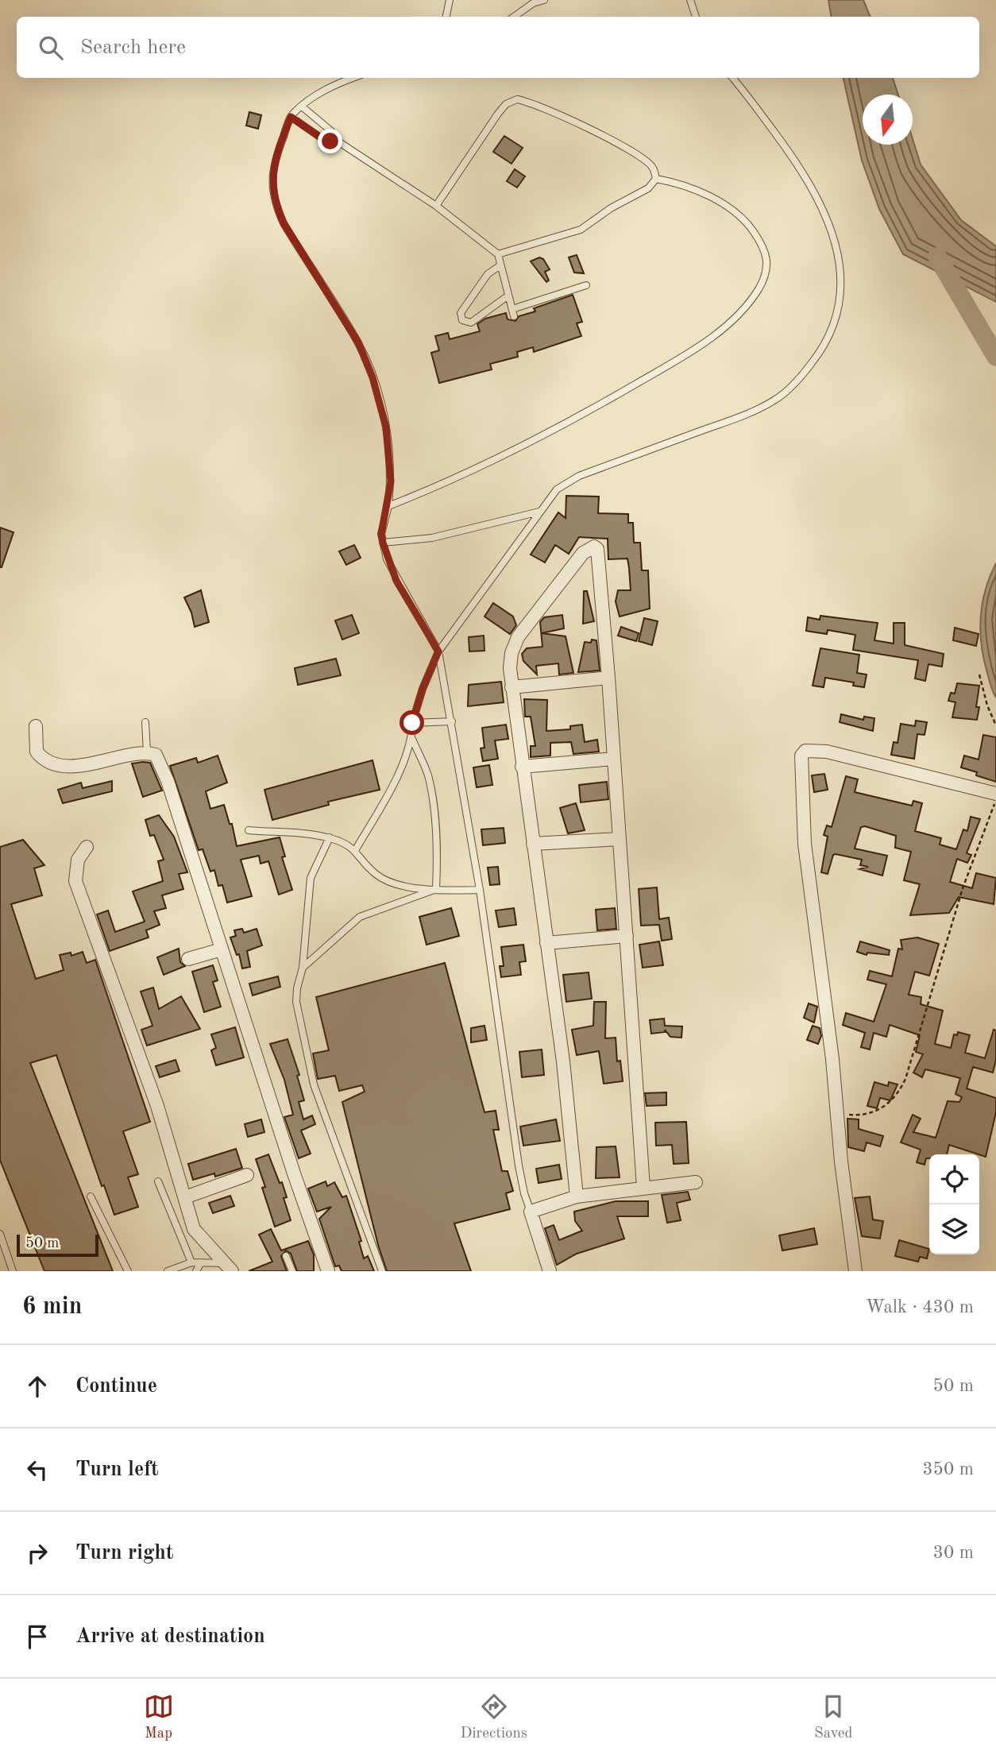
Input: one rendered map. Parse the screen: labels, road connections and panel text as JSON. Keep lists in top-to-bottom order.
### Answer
{
  "scale_bar": "50 m",
  "north": "bottom",
  "page": {
    "search": "Search here",
    "scale": "50 m",
    "heading": ["6 min", "Walk · 430 m"],
    "list": [
      ["Continue", "50 m"],
      ["Turn left", "350 m"],
      ["Turn right", "30 m"],
      "Arrive at destination"
    ],
    "nav": ["Map", "Directions", "Saved"]
  }
}
